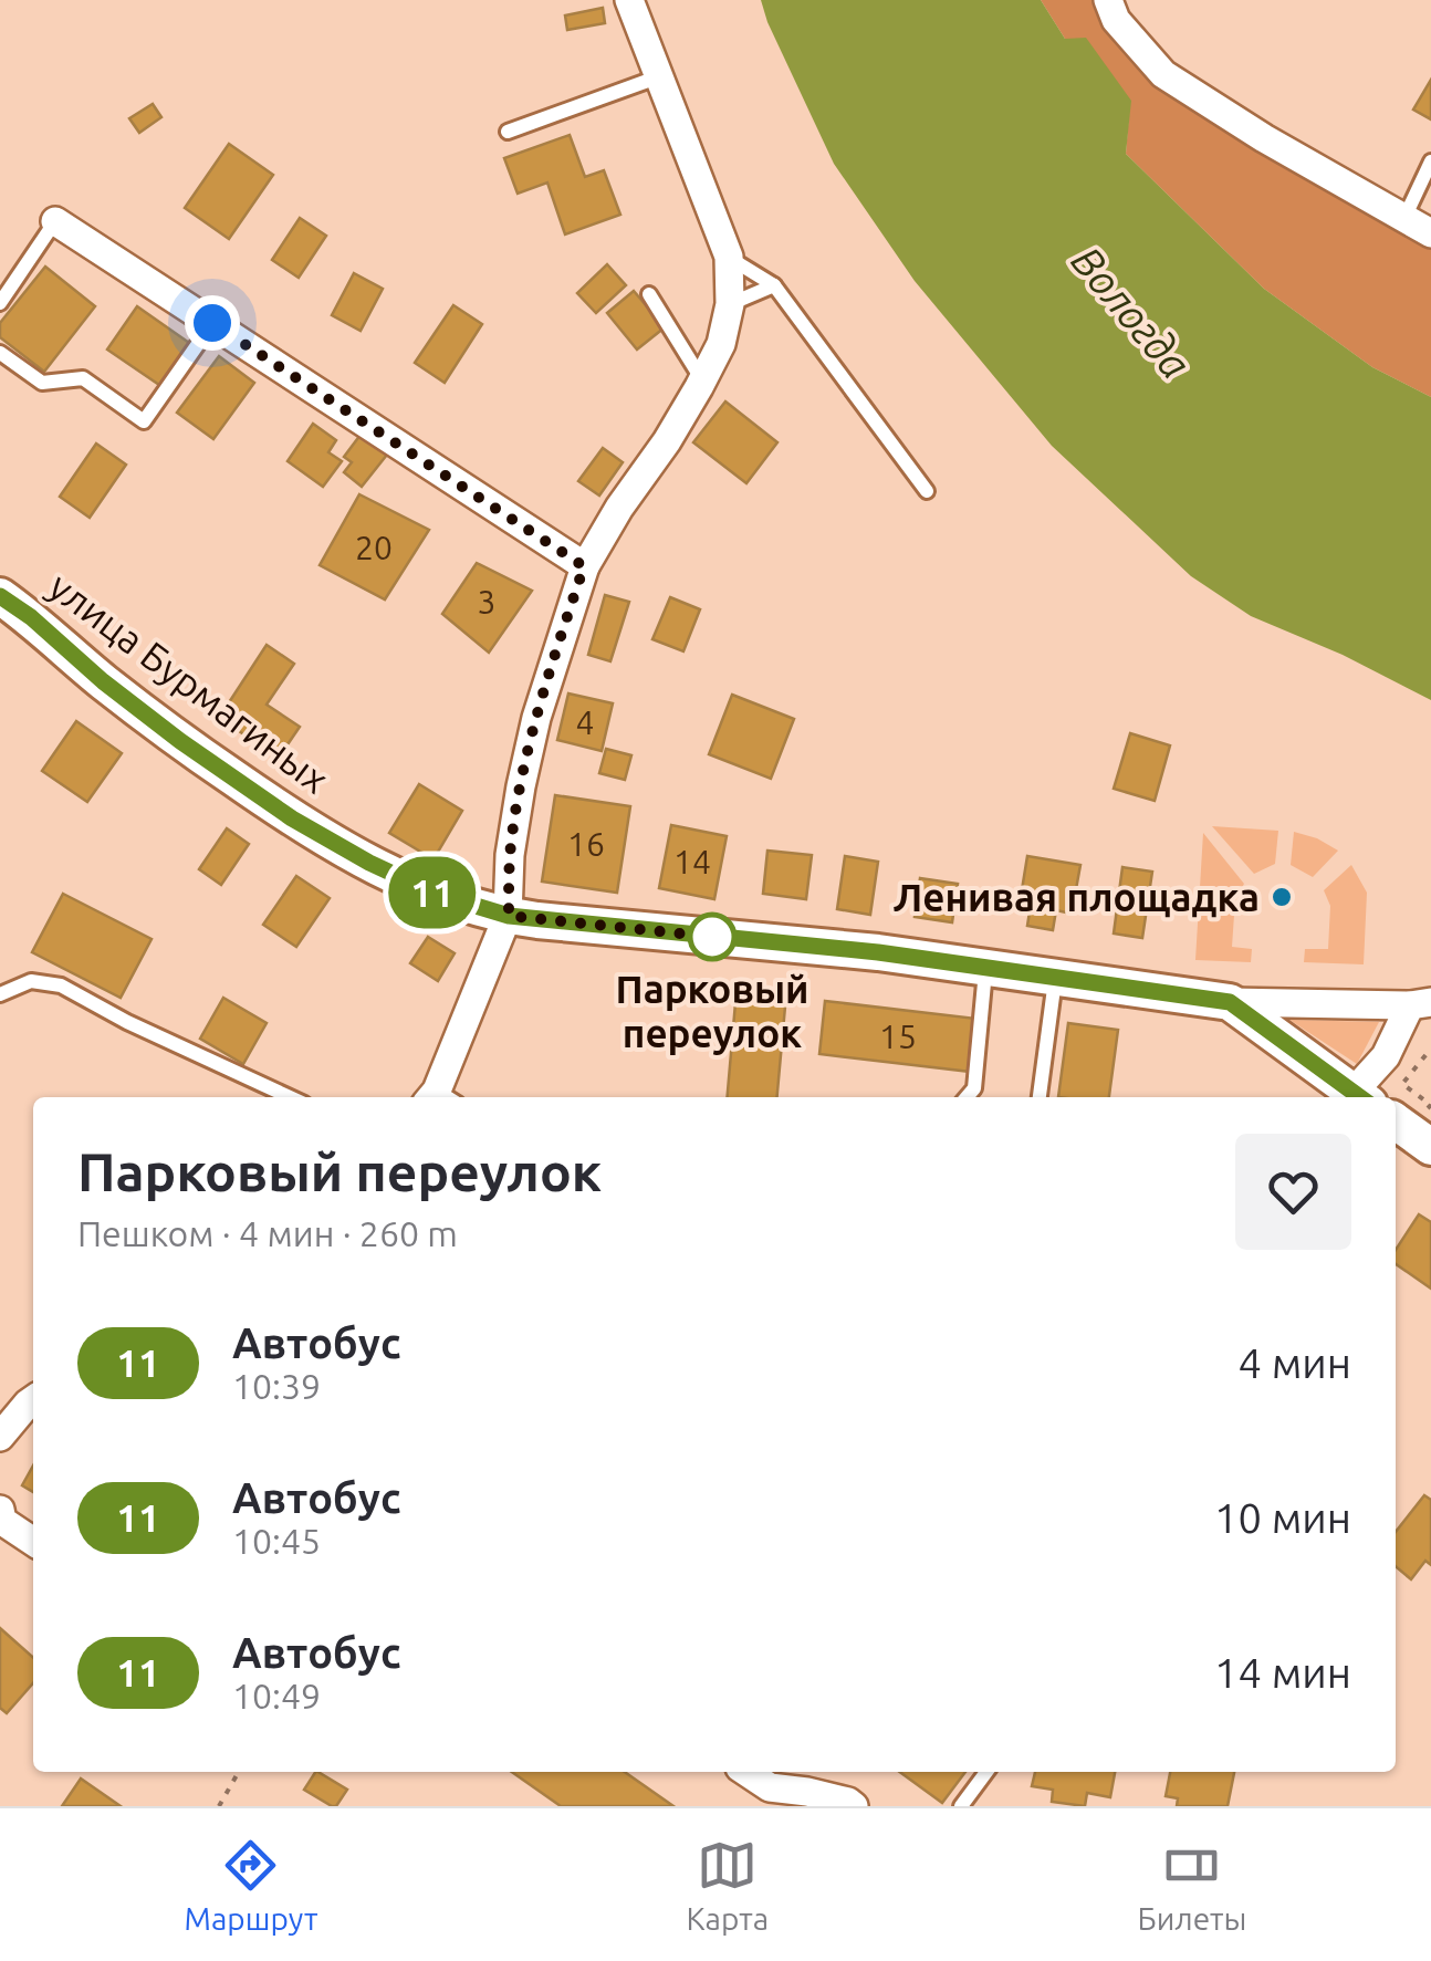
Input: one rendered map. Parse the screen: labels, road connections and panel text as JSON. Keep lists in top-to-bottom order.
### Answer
{
  "streets": {
    "street": ["улица Бурмагиных"]
  },
  "water": ["Вологда"],
  "places": ["Ленивая площадка", "Парковый переулок"],
  "lines": ["bus line 11"],
  "house_numbers": [
    "20",
    "3",
    "4",
    "16",
    "14",
    "15"
  ],
  "page": {
    "on_map": "11",
    "heading": ["Парковый переулок", "Пешком · 4 мин · 260 m"],
    "list": [
      {
        "mark": "11",
        "name": "Автобус",
        "note": "10:39",
        "value": "4 мин"
      },
      {
        "mark": "11",
        "name": "Автобус",
        "note": "10:45",
        "value": "10 мин"
      },
      {
        "mark": "11",
        "name": "Автобус",
        "note": "10:49",
        "value": "14 мин"
      }
    ],
    "tabs": ["Маршрут", "Карта", "Билеты"]
  }
}
